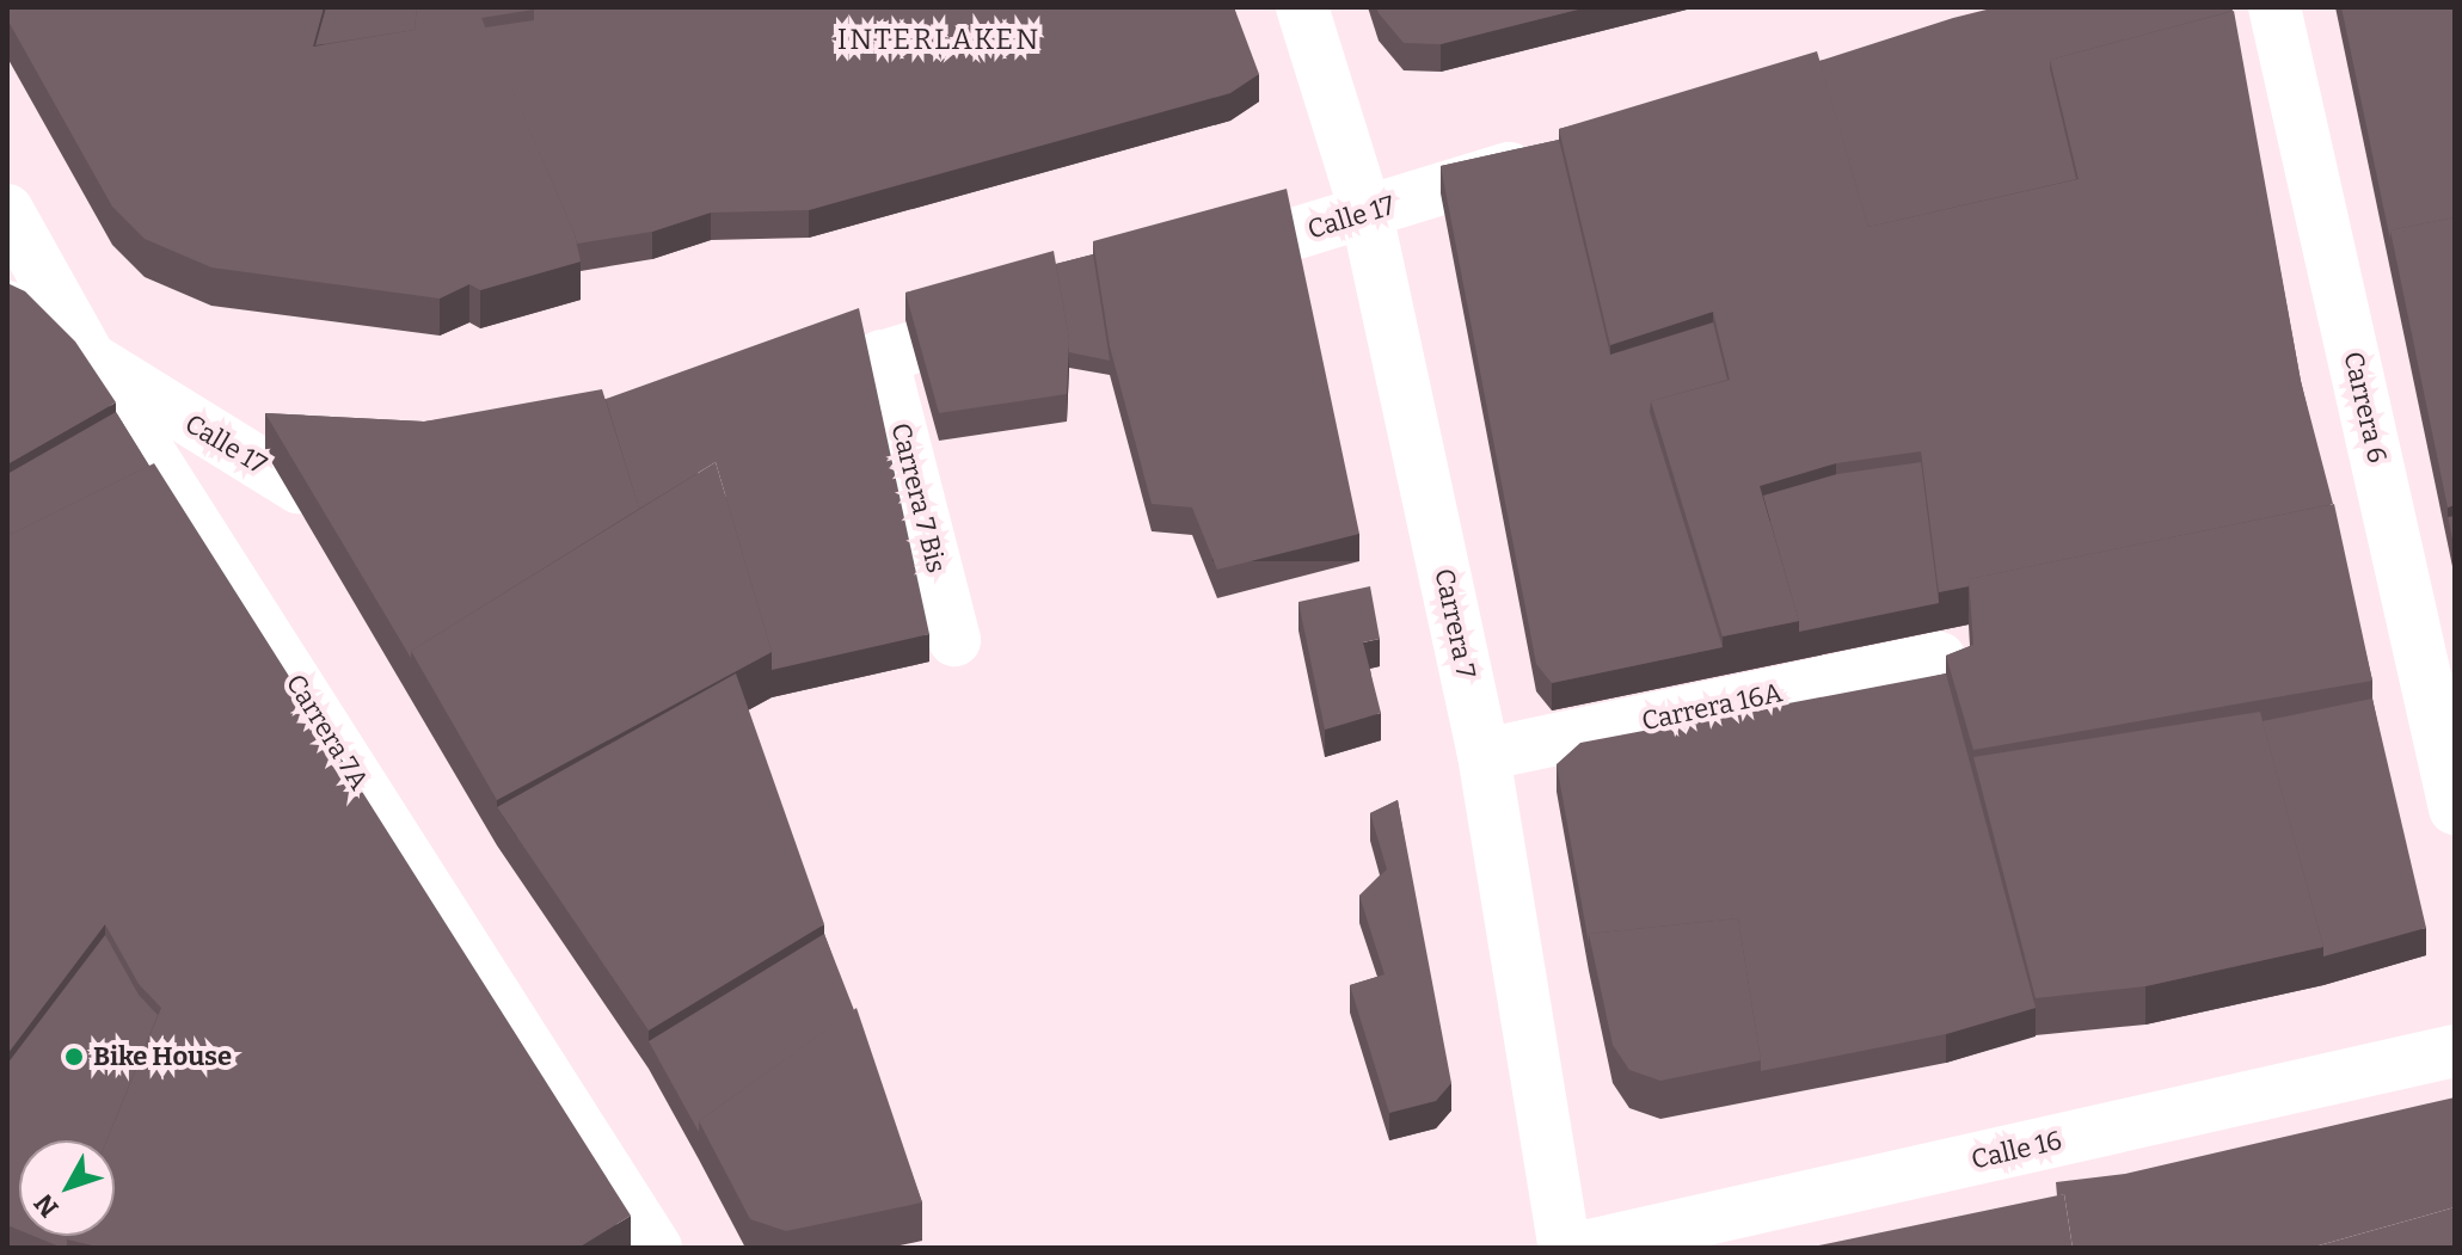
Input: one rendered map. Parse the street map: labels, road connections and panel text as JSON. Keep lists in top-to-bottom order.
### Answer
{
  "streets": {
    "street": [
      "Calle 17",
      "Carrera 6",
      "Carrera 7 Bis",
      "Carrera 7",
      "Carrera 16A",
      "Carrera 7A",
      "Calle 16"
    ]
  },
  "crossings": [
    ["Calle 17", "Carrera 7"],
    ["Calle 17", "Carrera 7A"],
    ["Carrera 7", "Carrera 16A"]
  ],
  "districts": ["INTERLAKEN"],
  "places": ["Bike House"],
  "north": "bottom left"
}
